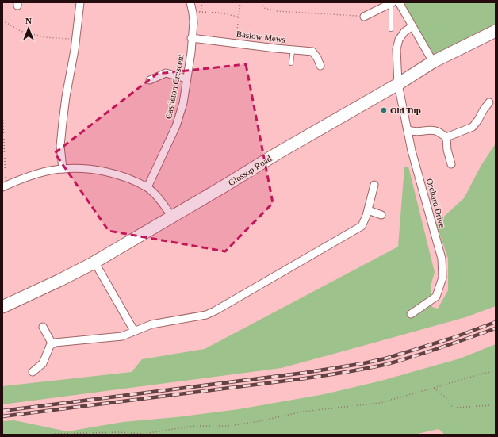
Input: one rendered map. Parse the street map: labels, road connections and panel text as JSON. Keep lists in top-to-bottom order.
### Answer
{
  "streets": {
    "main road": ["Glossop Road"],
    "street": ["Baslow Mews", "Castleton Crescent", "Orchard Drive"]
  },
  "crossings": [
    ["Baslow Mews", "Castleton Crescent"],
    ["Glossop Road", "Orchard Drive"]
  ],
  "places": ["Old Tup"],
  "north": "top"
}
